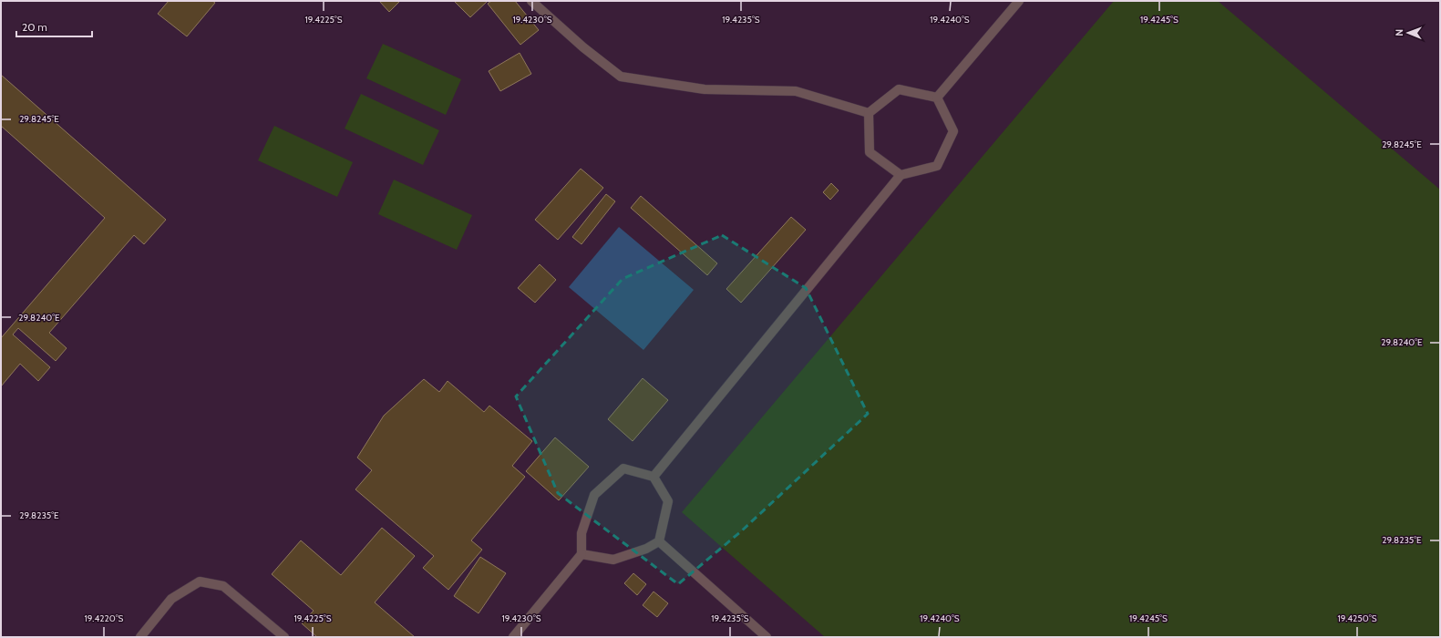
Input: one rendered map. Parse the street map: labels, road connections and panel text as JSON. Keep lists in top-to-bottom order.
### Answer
{
  "scale_bar": "20 m",
  "north": "left",
  "coordinates": [
    "19.4225°S",
    "19.4230°S",
    "19.4235°S",
    "19.4240°S",
    "19.4245°S",
    "29.8245°E",
    "29.8240°E",
    "29.8235°E",
    "19.4220°S",
    "19.4250°S"
  ]
}
